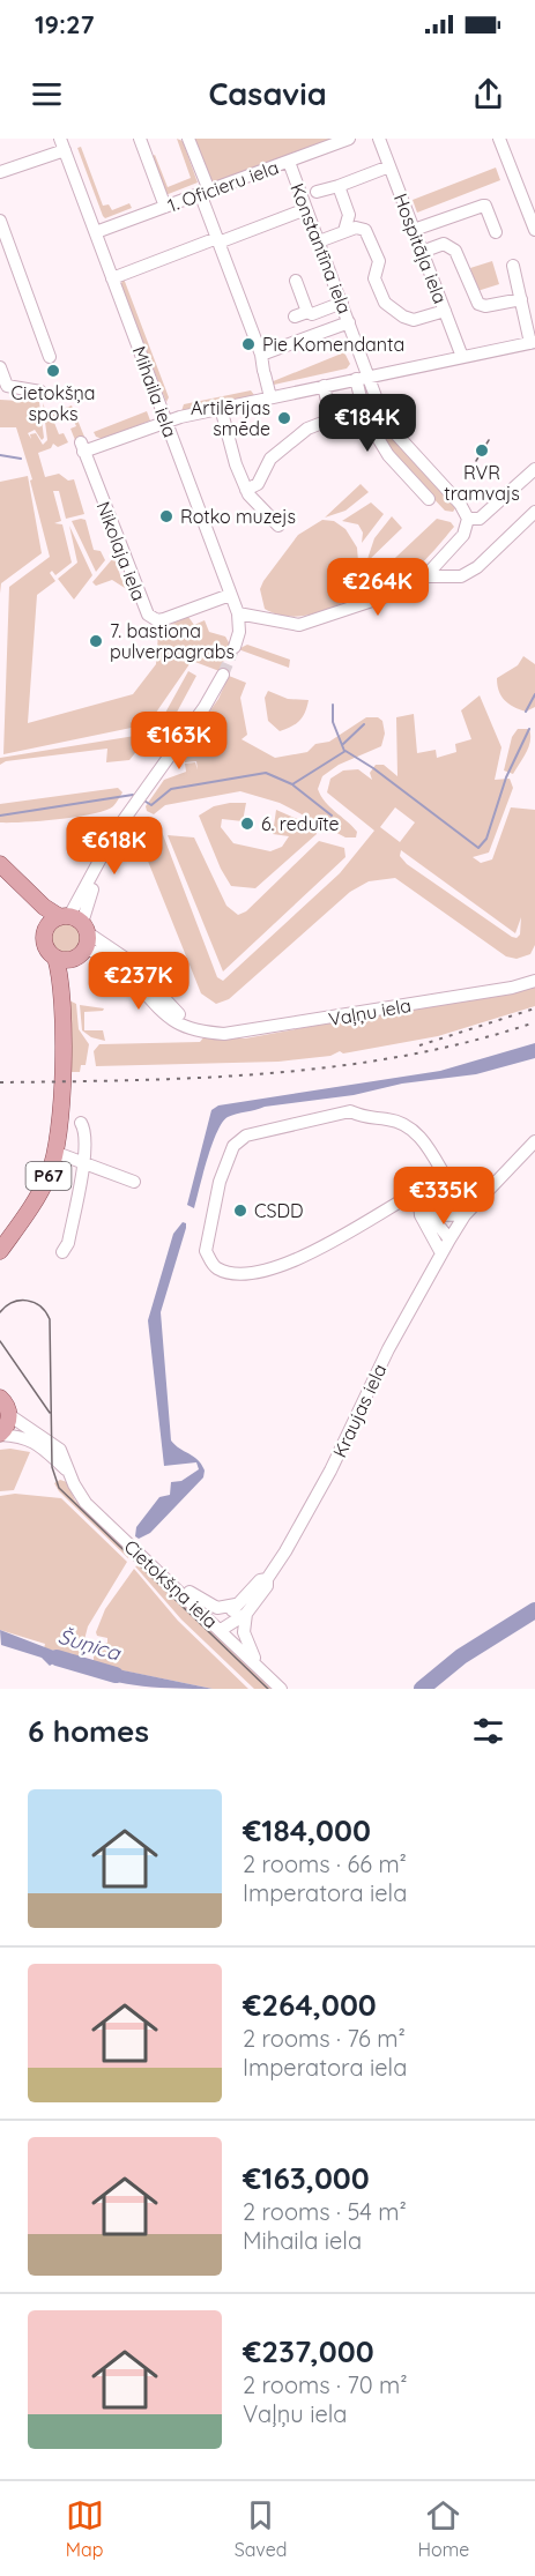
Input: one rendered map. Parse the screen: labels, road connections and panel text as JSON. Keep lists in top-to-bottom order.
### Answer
{
  "streets": {
    "main road": ["P67"],
    "street": [
      "1. Oficieru iela",
      "Konstantīna iela",
      "Hospitāļa iela",
      "Mihaila iela",
      "Nikolaja iela",
      "Vaļņu iela",
      "Kraujas iela",
      "Cietokšņa iela"
    ]
  },
  "crossings": [
    ["1. Oficieru iela", "Konstantīna iela"],
    ["1. Oficieru iela", "Mihaila iela"],
    ["Mihaila iela", "Nikolaja iela"],
    ["Vaļņu iela", "P67"],
    ["Kraujas iela", "Cietokšņa iela"]
  ],
  "water": ["Šuņica"],
  "places": [
    "Pie Komendanta",
    "Cietokšņa spoks",
    "Artilērijas smēde",
    "RVR tramvajs",
    "Rotko muzejs",
    "7. bastiona pulverpagrabs",
    "6. reduīte",
    "CSDD"
  ],
  "page": {
    "status": "19:27",
    "header": "Casavia",
    "price": [
      "€184K",
      "€264K",
      "€163K",
      "€618K",
      "€237K",
      "€335K"
    ],
    "heading": "6 homes",
    "list": [
      {
        "name": "€184,000",
        "note": "2 rooms · 66 m² · Imperatora iela"
      },
      {
        "name": "€264,000",
        "note": "2 rooms · 76 m² · Imperatora iela"
      },
      {
        "name": "€163,000",
        "note": "2 rooms · 54 m² · Mihaila iela"
      },
      {
        "name": "€237,000",
        "note": "2 rooms · 70 m² · Vaļņu iela"
      }
    ],
    "tabs": ["Map", "Saved", "Home"]
  }
}
